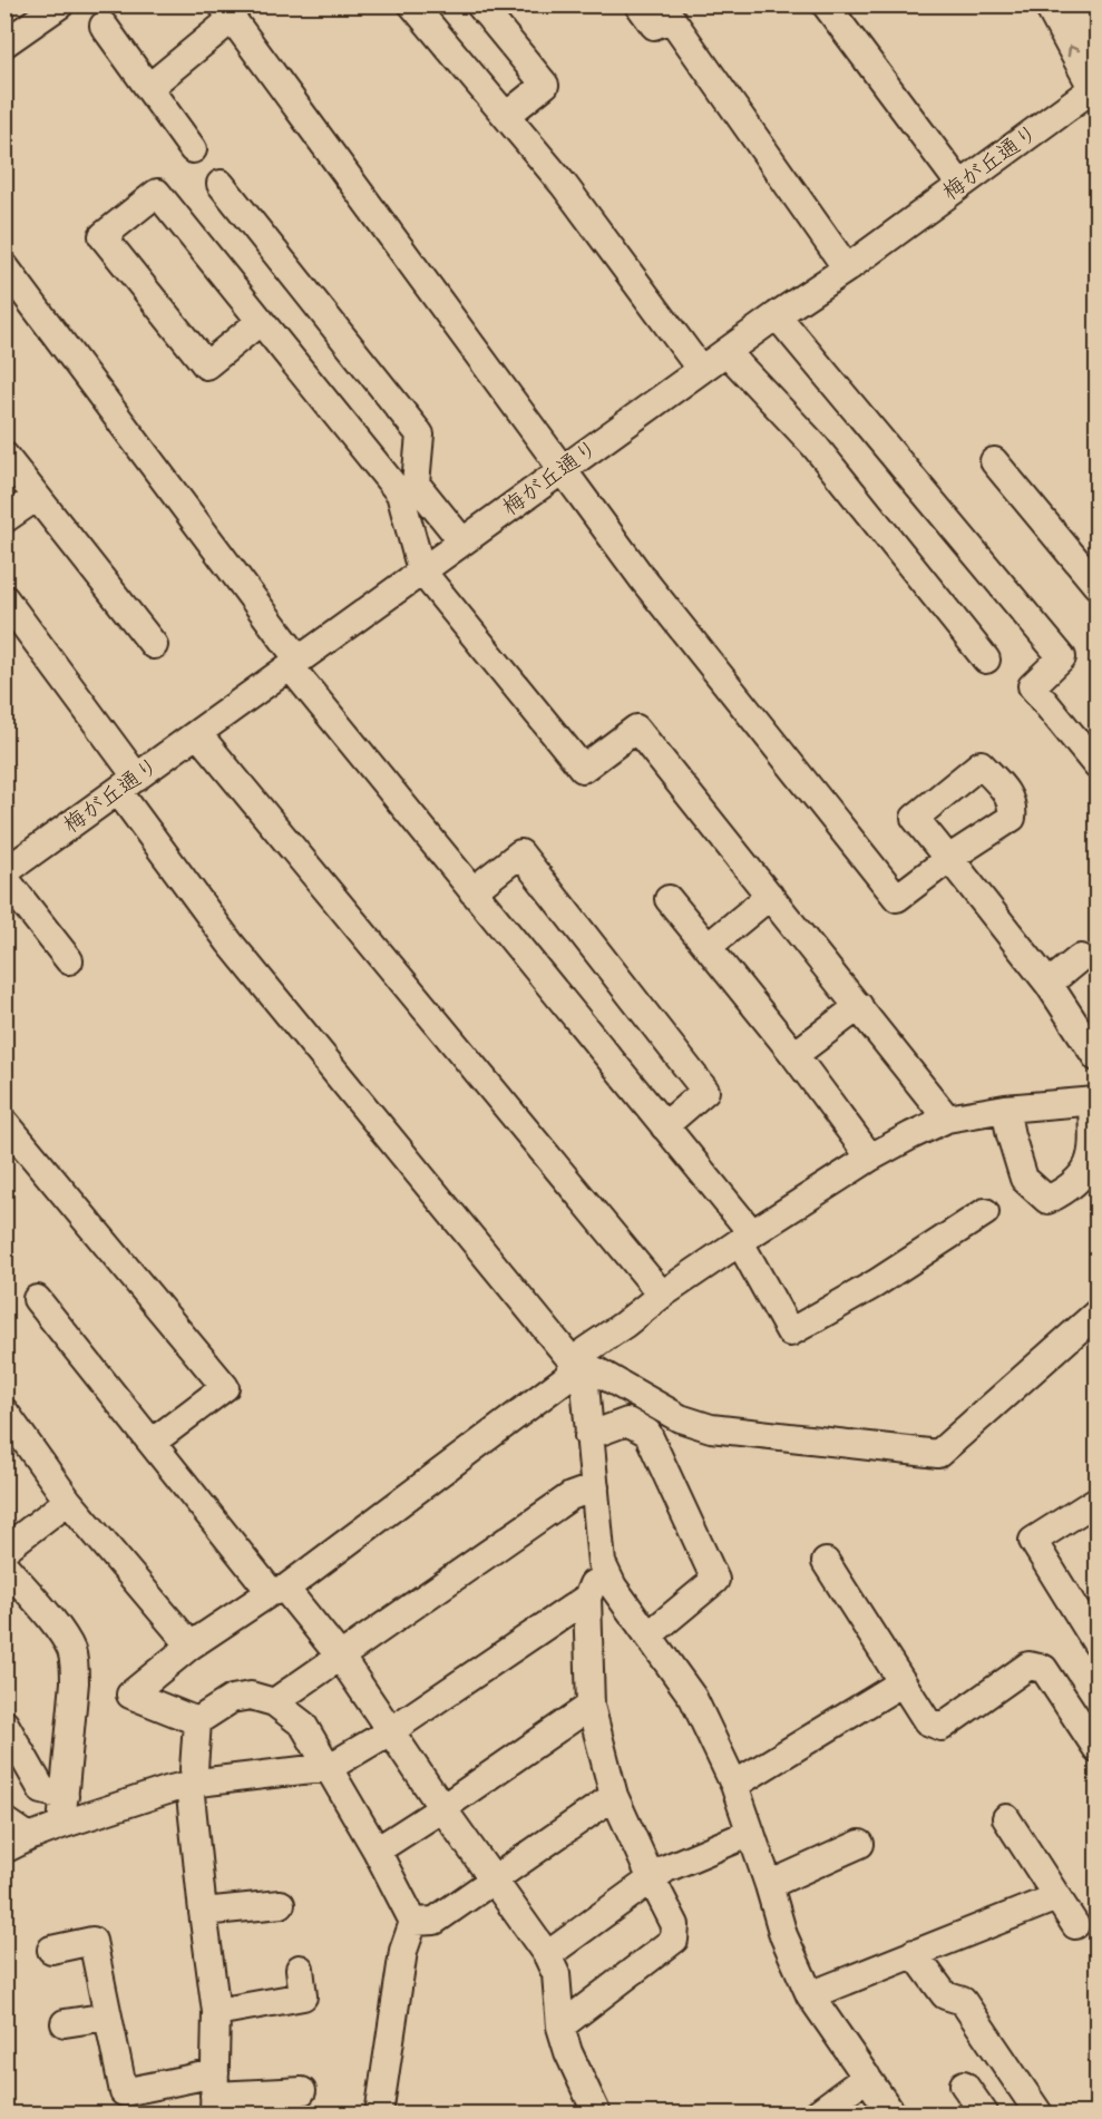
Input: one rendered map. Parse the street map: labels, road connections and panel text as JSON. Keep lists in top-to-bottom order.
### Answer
{
  "streets": {
    "street": ["梅が丘通り"]
  }
}
